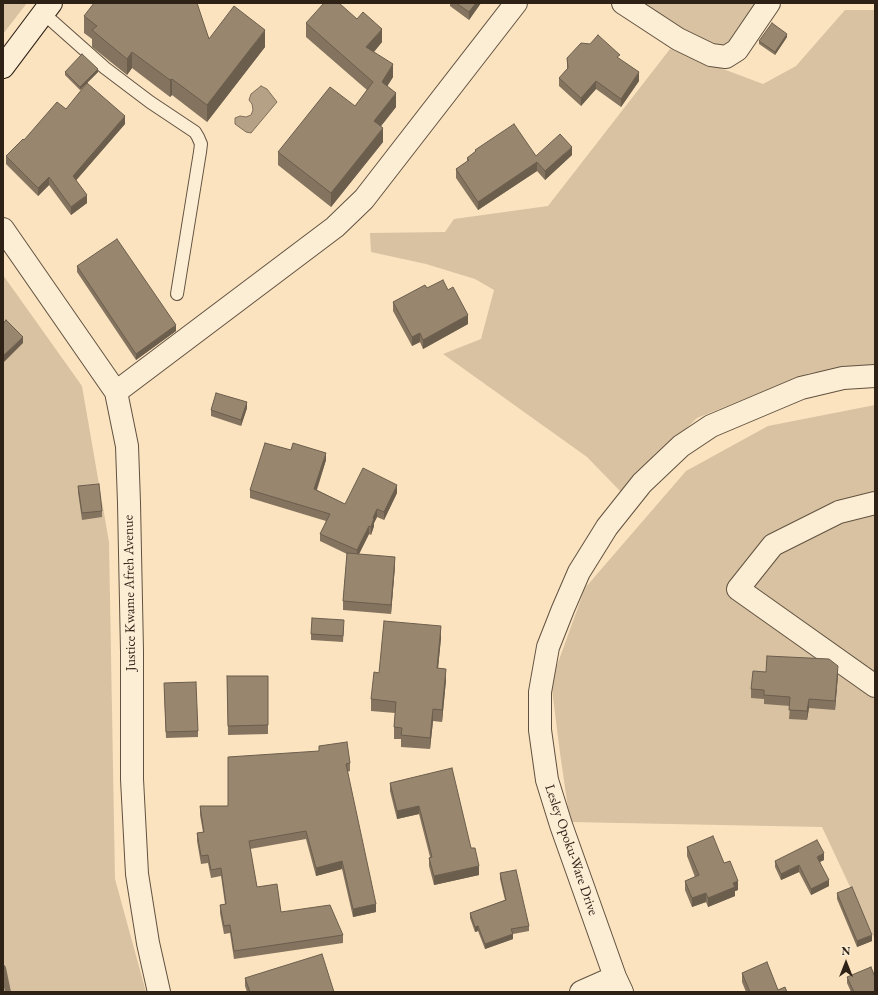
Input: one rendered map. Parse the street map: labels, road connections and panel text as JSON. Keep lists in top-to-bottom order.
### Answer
{
  "streets": {
    "street": ["Justice Kwame Afreh Avenue", "Lesley Opoku-Ware Drive"]
  },
  "north": "top"
}
